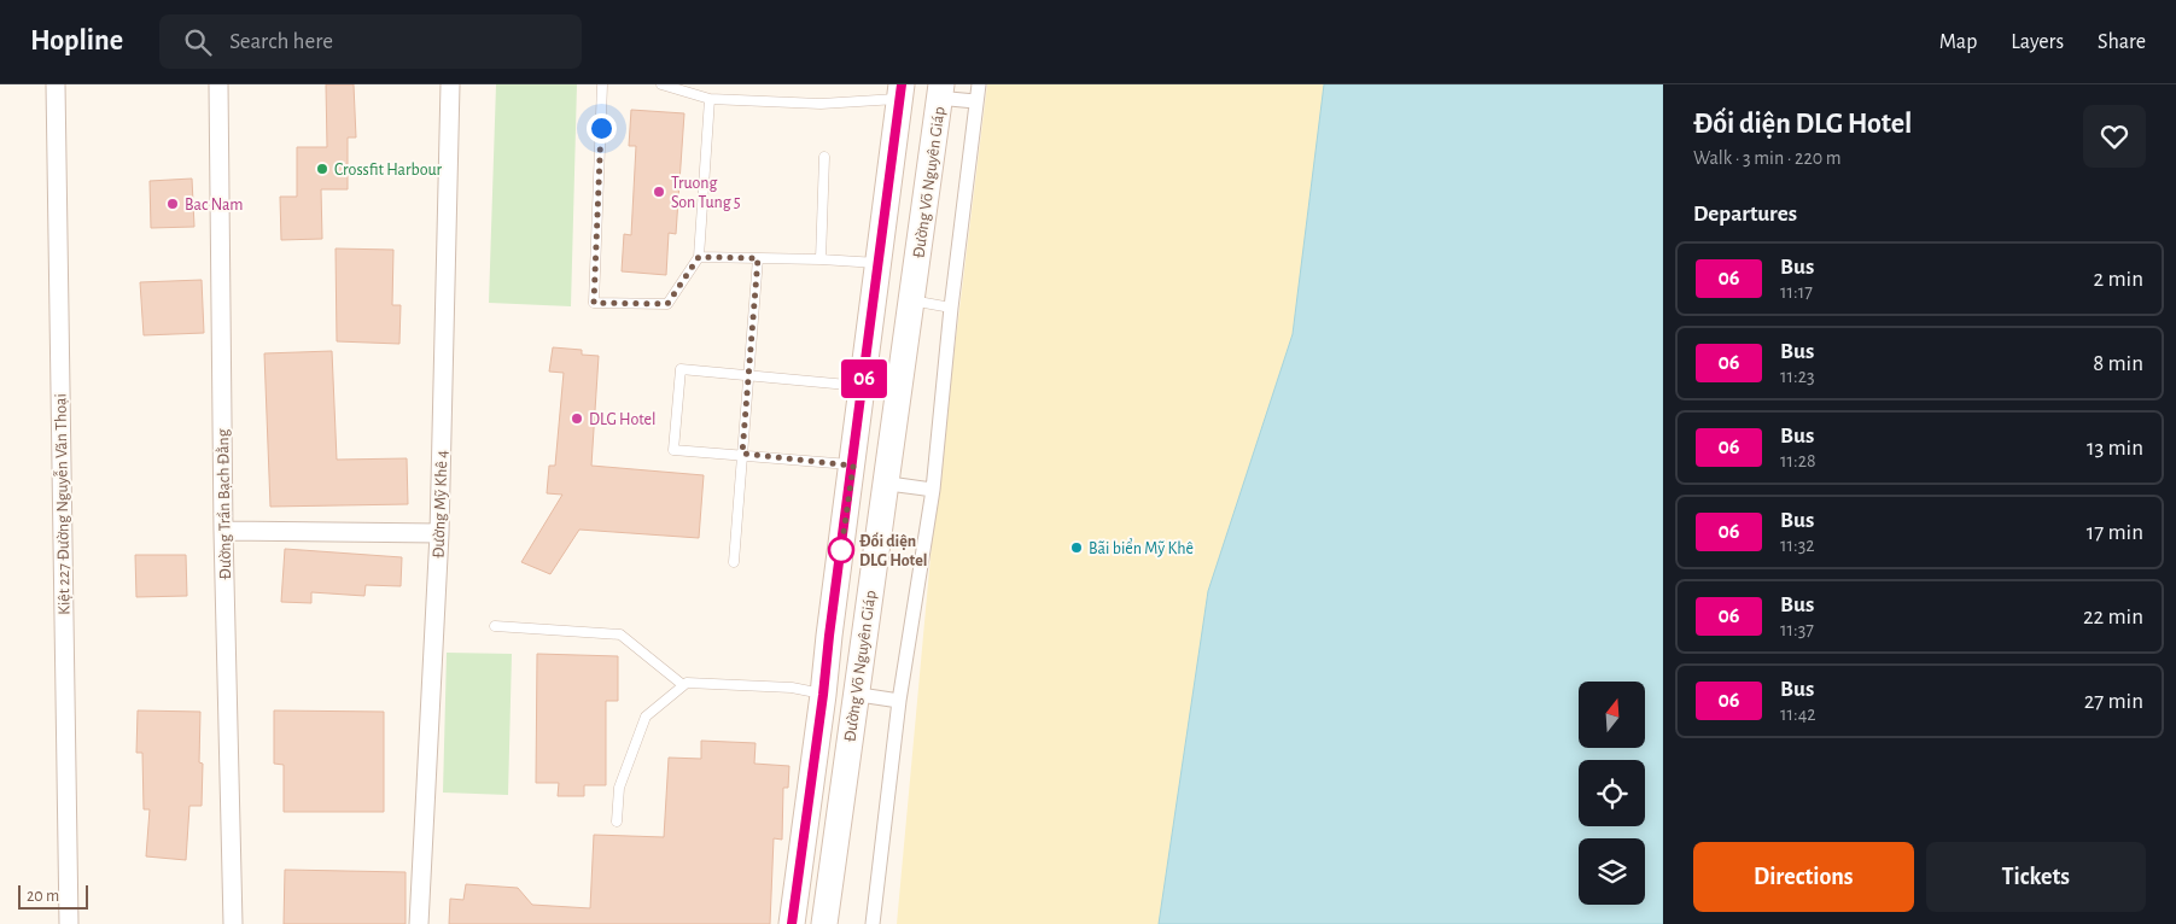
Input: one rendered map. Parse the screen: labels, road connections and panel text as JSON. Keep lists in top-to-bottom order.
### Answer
{
  "streets": {
    "main road": ["Đường Võ Nguyên Giáp"],
    "street": ["Kiệt 227 Đường Nguyễn Văn Thoại", "Đường Trần Bạch Đằng", "Đường Mỹ Khê 4"]
  },
  "places": [
    "Crossfit Harbour",
    "Truong Son Tung 5",
    "Bac Nam",
    "DLG Hotel",
    "Bãi biển Mỹ Khê",
    "Đối diện DLG Hotel"
  ],
  "lines": ["bus line 06"],
  "scale_bar": "20 m",
  "north": "top",
  "page": {
    "header": "Hopline",
    "search": "Search here",
    "nav": ["Map", "Layers", "Share"],
    "on_map": "06",
    "heading": [
      ["Đối diện DLG Hotel", "Walk · 3 min · 220 m"],
      "Departures"
    ],
    "list": [
      {
        "mark": "06",
        "name": "Bus",
        "note": "11:17",
        "value": "2 min"
      },
      {
        "mark": "06",
        "name": "Bus",
        "note": "11:23",
        "value": "8 min"
      },
      {
        "mark": "06",
        "name": "Bus",
        "note": "11:28",
        "value": "13 min"
      },
      {
        "mark": "06",
        "name": "Bus",
        "note": "11:32",
        "value": "17 min"
      },
      {
        "mark": "06",
        "name": "Bus",
        "note": "11:37",
        "value": "22 min"
      },
      {
        "mark": "06",
        "name": "Bus",
        "note": "11:42",
        "value": "27 min"
      }
    ],
    "buttons": ["Directions", "Tickets"],
    "scale": "20 m"
  }
}
